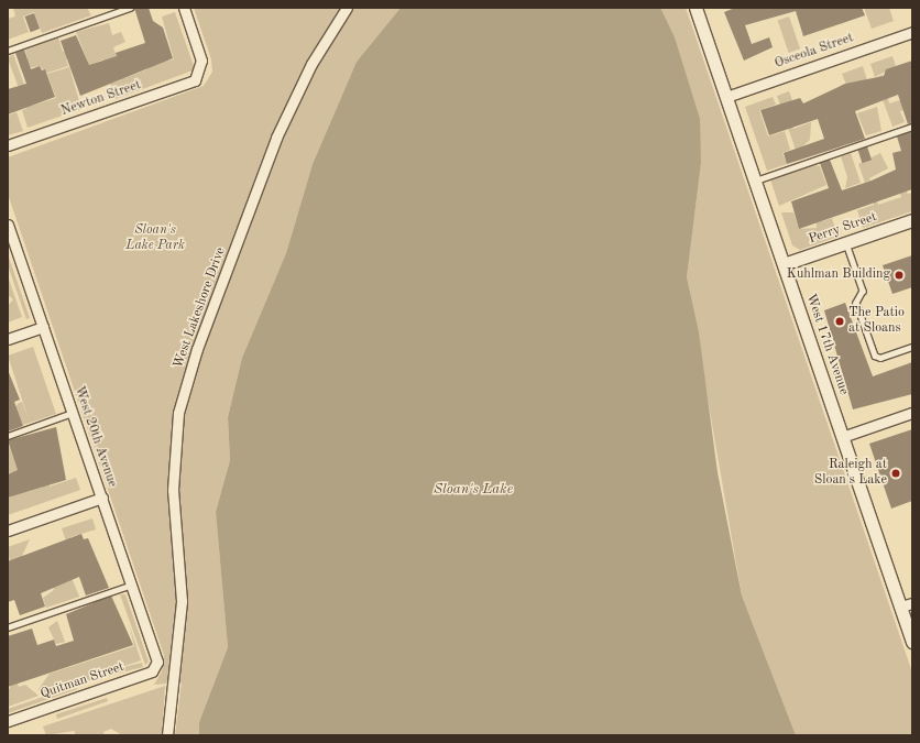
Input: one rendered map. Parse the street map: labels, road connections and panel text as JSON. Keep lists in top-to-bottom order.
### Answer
{
  "streets": {
    "street": [
      "Osceola Street",
      "Newton Street",
      "Perry Street",
      "West Lakeshore Drive",
      "West 17th Avenue",
      "West 20th Avenue",
      "Quitman Street"
    ]
  },
  "crossings": [
    ["Osceola Street", "West 17th Avenue"],
    ["Perry Street", "West 17th Avenue"],
    ["West 20th Avenue", "Quitman Street"]
  ],
  "water": ["Sloan's Lake"],
  "parks": ["Sloan's Lake Park"],
  "places": ["Kuhlman Building", "The Patio at Sloans", "Raleigh at Sloan's Lake"]
}
